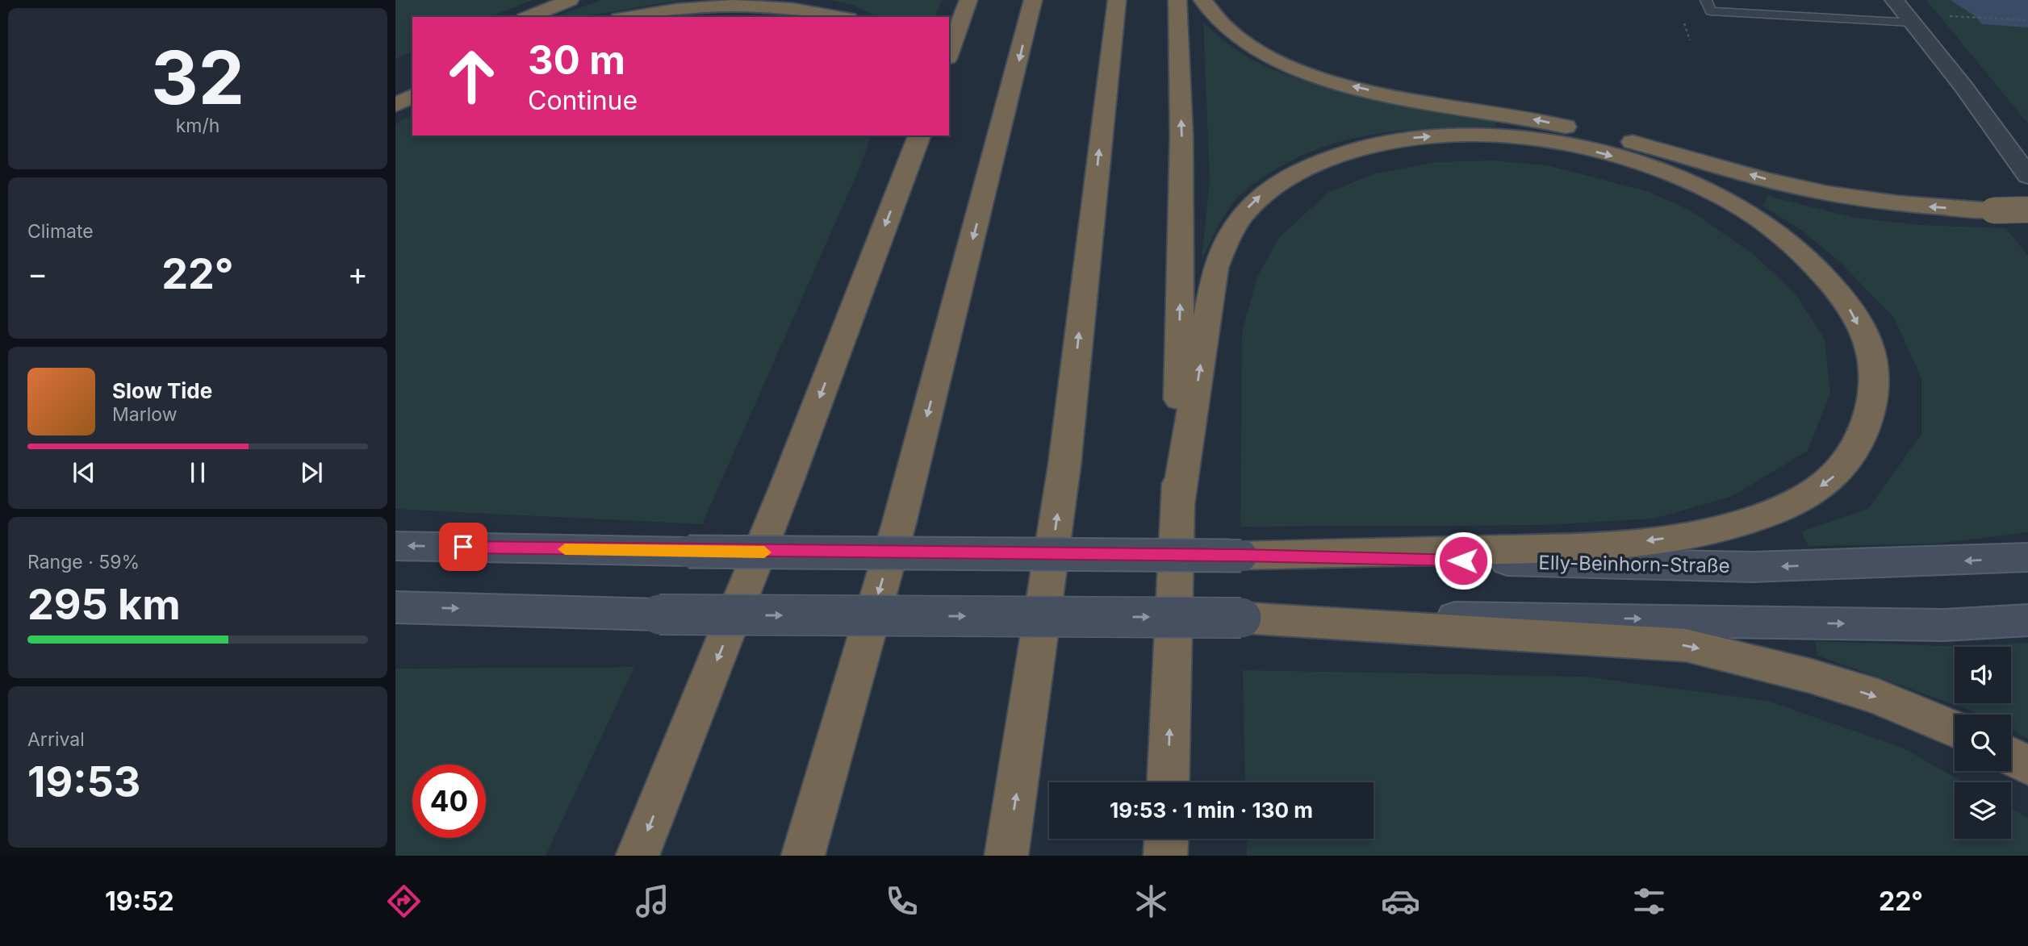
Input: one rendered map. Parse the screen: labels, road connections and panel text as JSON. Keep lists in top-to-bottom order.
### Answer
{
  "streets": {
    "main road": ["Elly-Beinhorn-Straße"]
  },
  "page": {
    "tile": [
      ["32", "km/h"],
      "Climate",
      ["Range · 59%", "295 km"],
      ["Arrival", "19:53"]
    ],
    "turn": ["30 m", "Continue"],
    "heat": ["−", "22°", "+"],
    "song": ["Slow Tide", "Marlow"],
    "limit": "40",
    "trip": "19:53 · 1 min · 130 m",
    "tabs": ["19:52", "22°"]
  }
}
